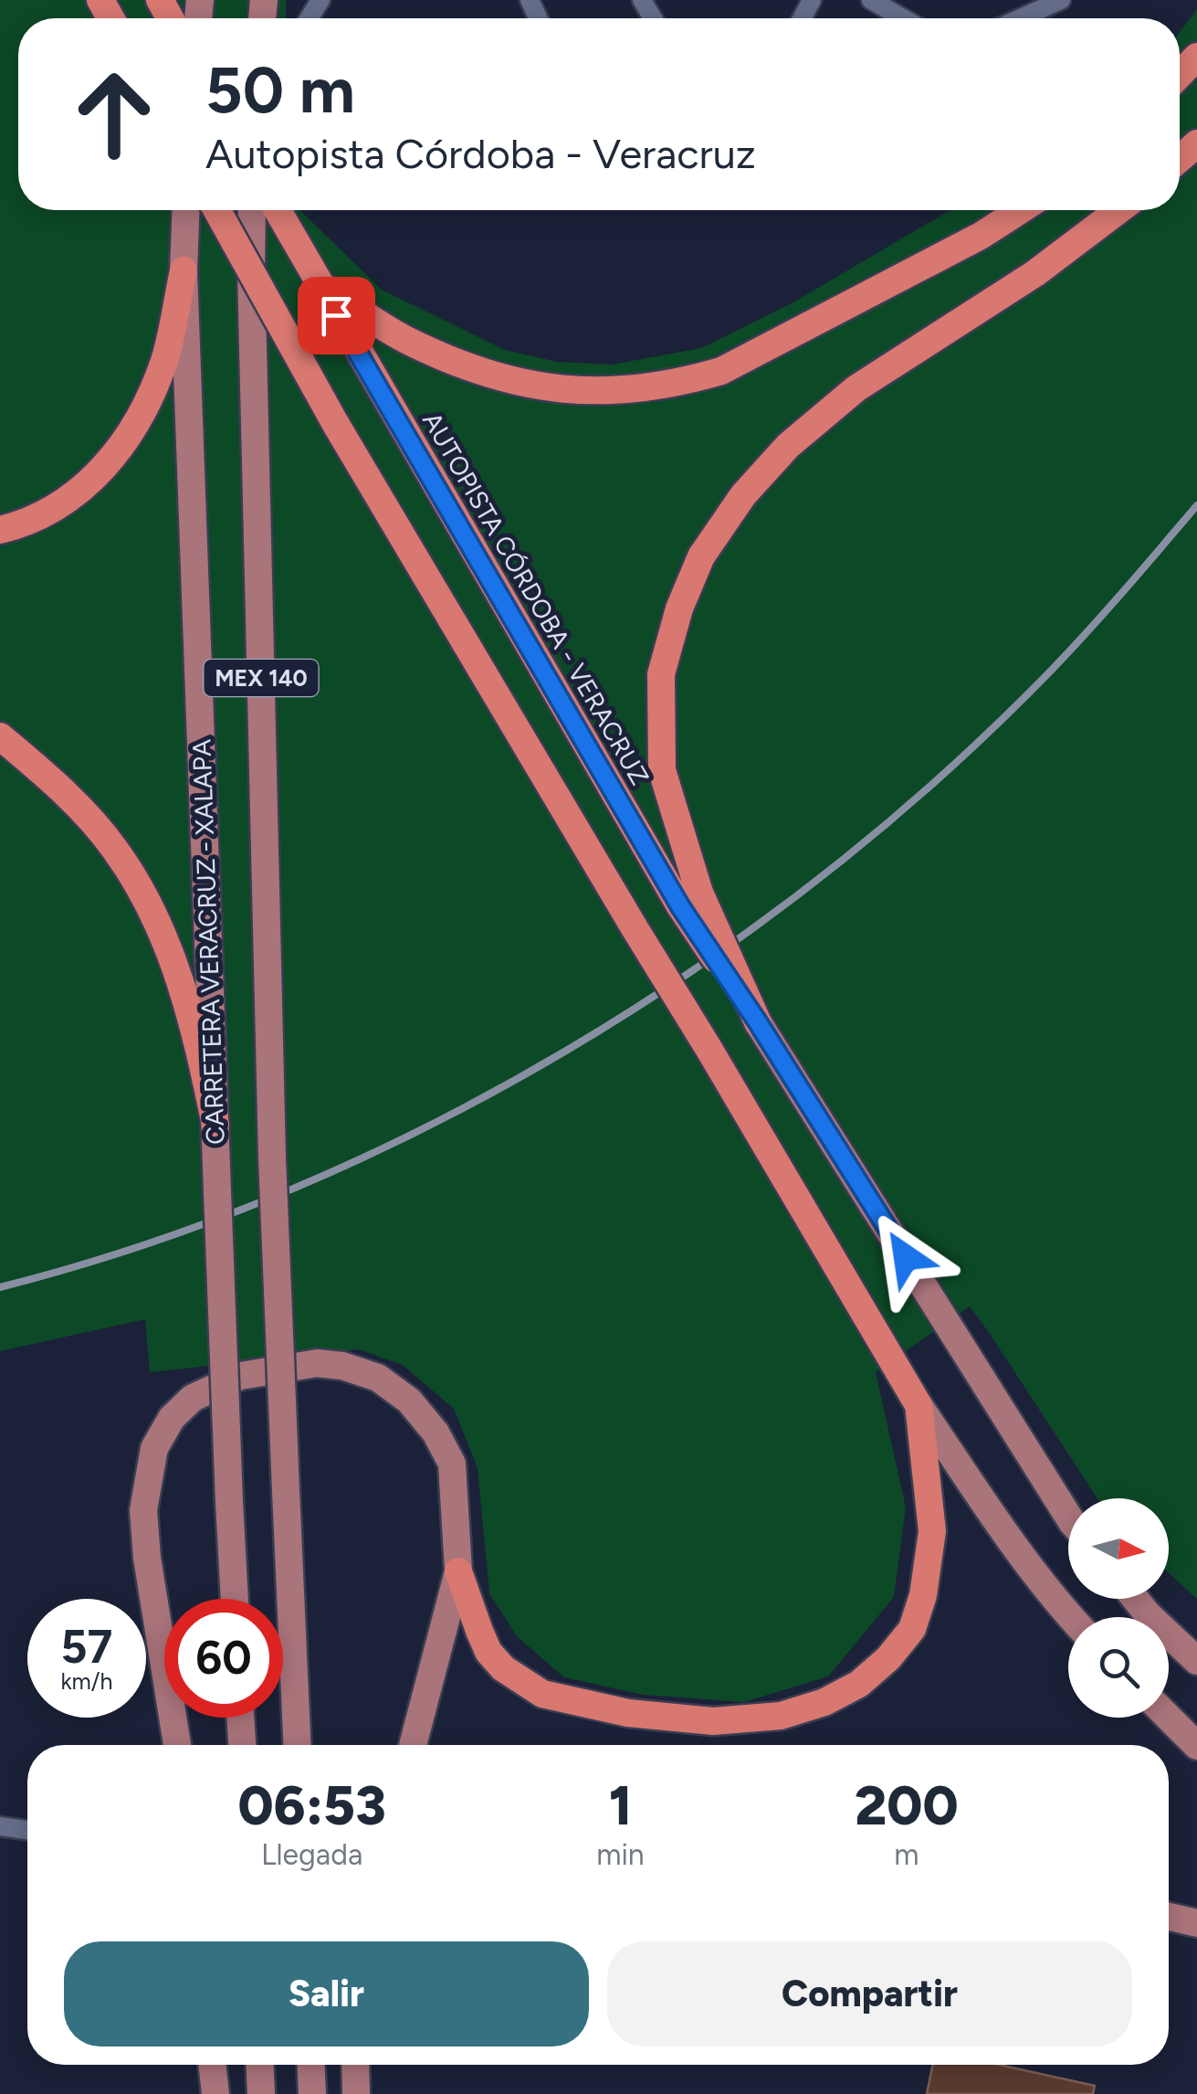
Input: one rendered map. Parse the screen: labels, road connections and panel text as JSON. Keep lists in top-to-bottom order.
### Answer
{
  "streets": {
    "highway": ["AUTOPISTA CÓRDOBA - VERACRUZ"],
    "main road": ["MEX 140", "CARRETERA VERACRUZ - XALAPA"]
  },
  "north": "right",
  "page": {
    "turn": ["50 m", "Autopista Córdoba - Veracruz"],
    "speed": "57 km/h",
    "limit": "60",
    "eta": [
      "06:53",
      "Llegada",
      "1",
      "min",
      "200",
      "m"
    ],
    "buttons": ["Salir", "Compartir"]
  }
}
